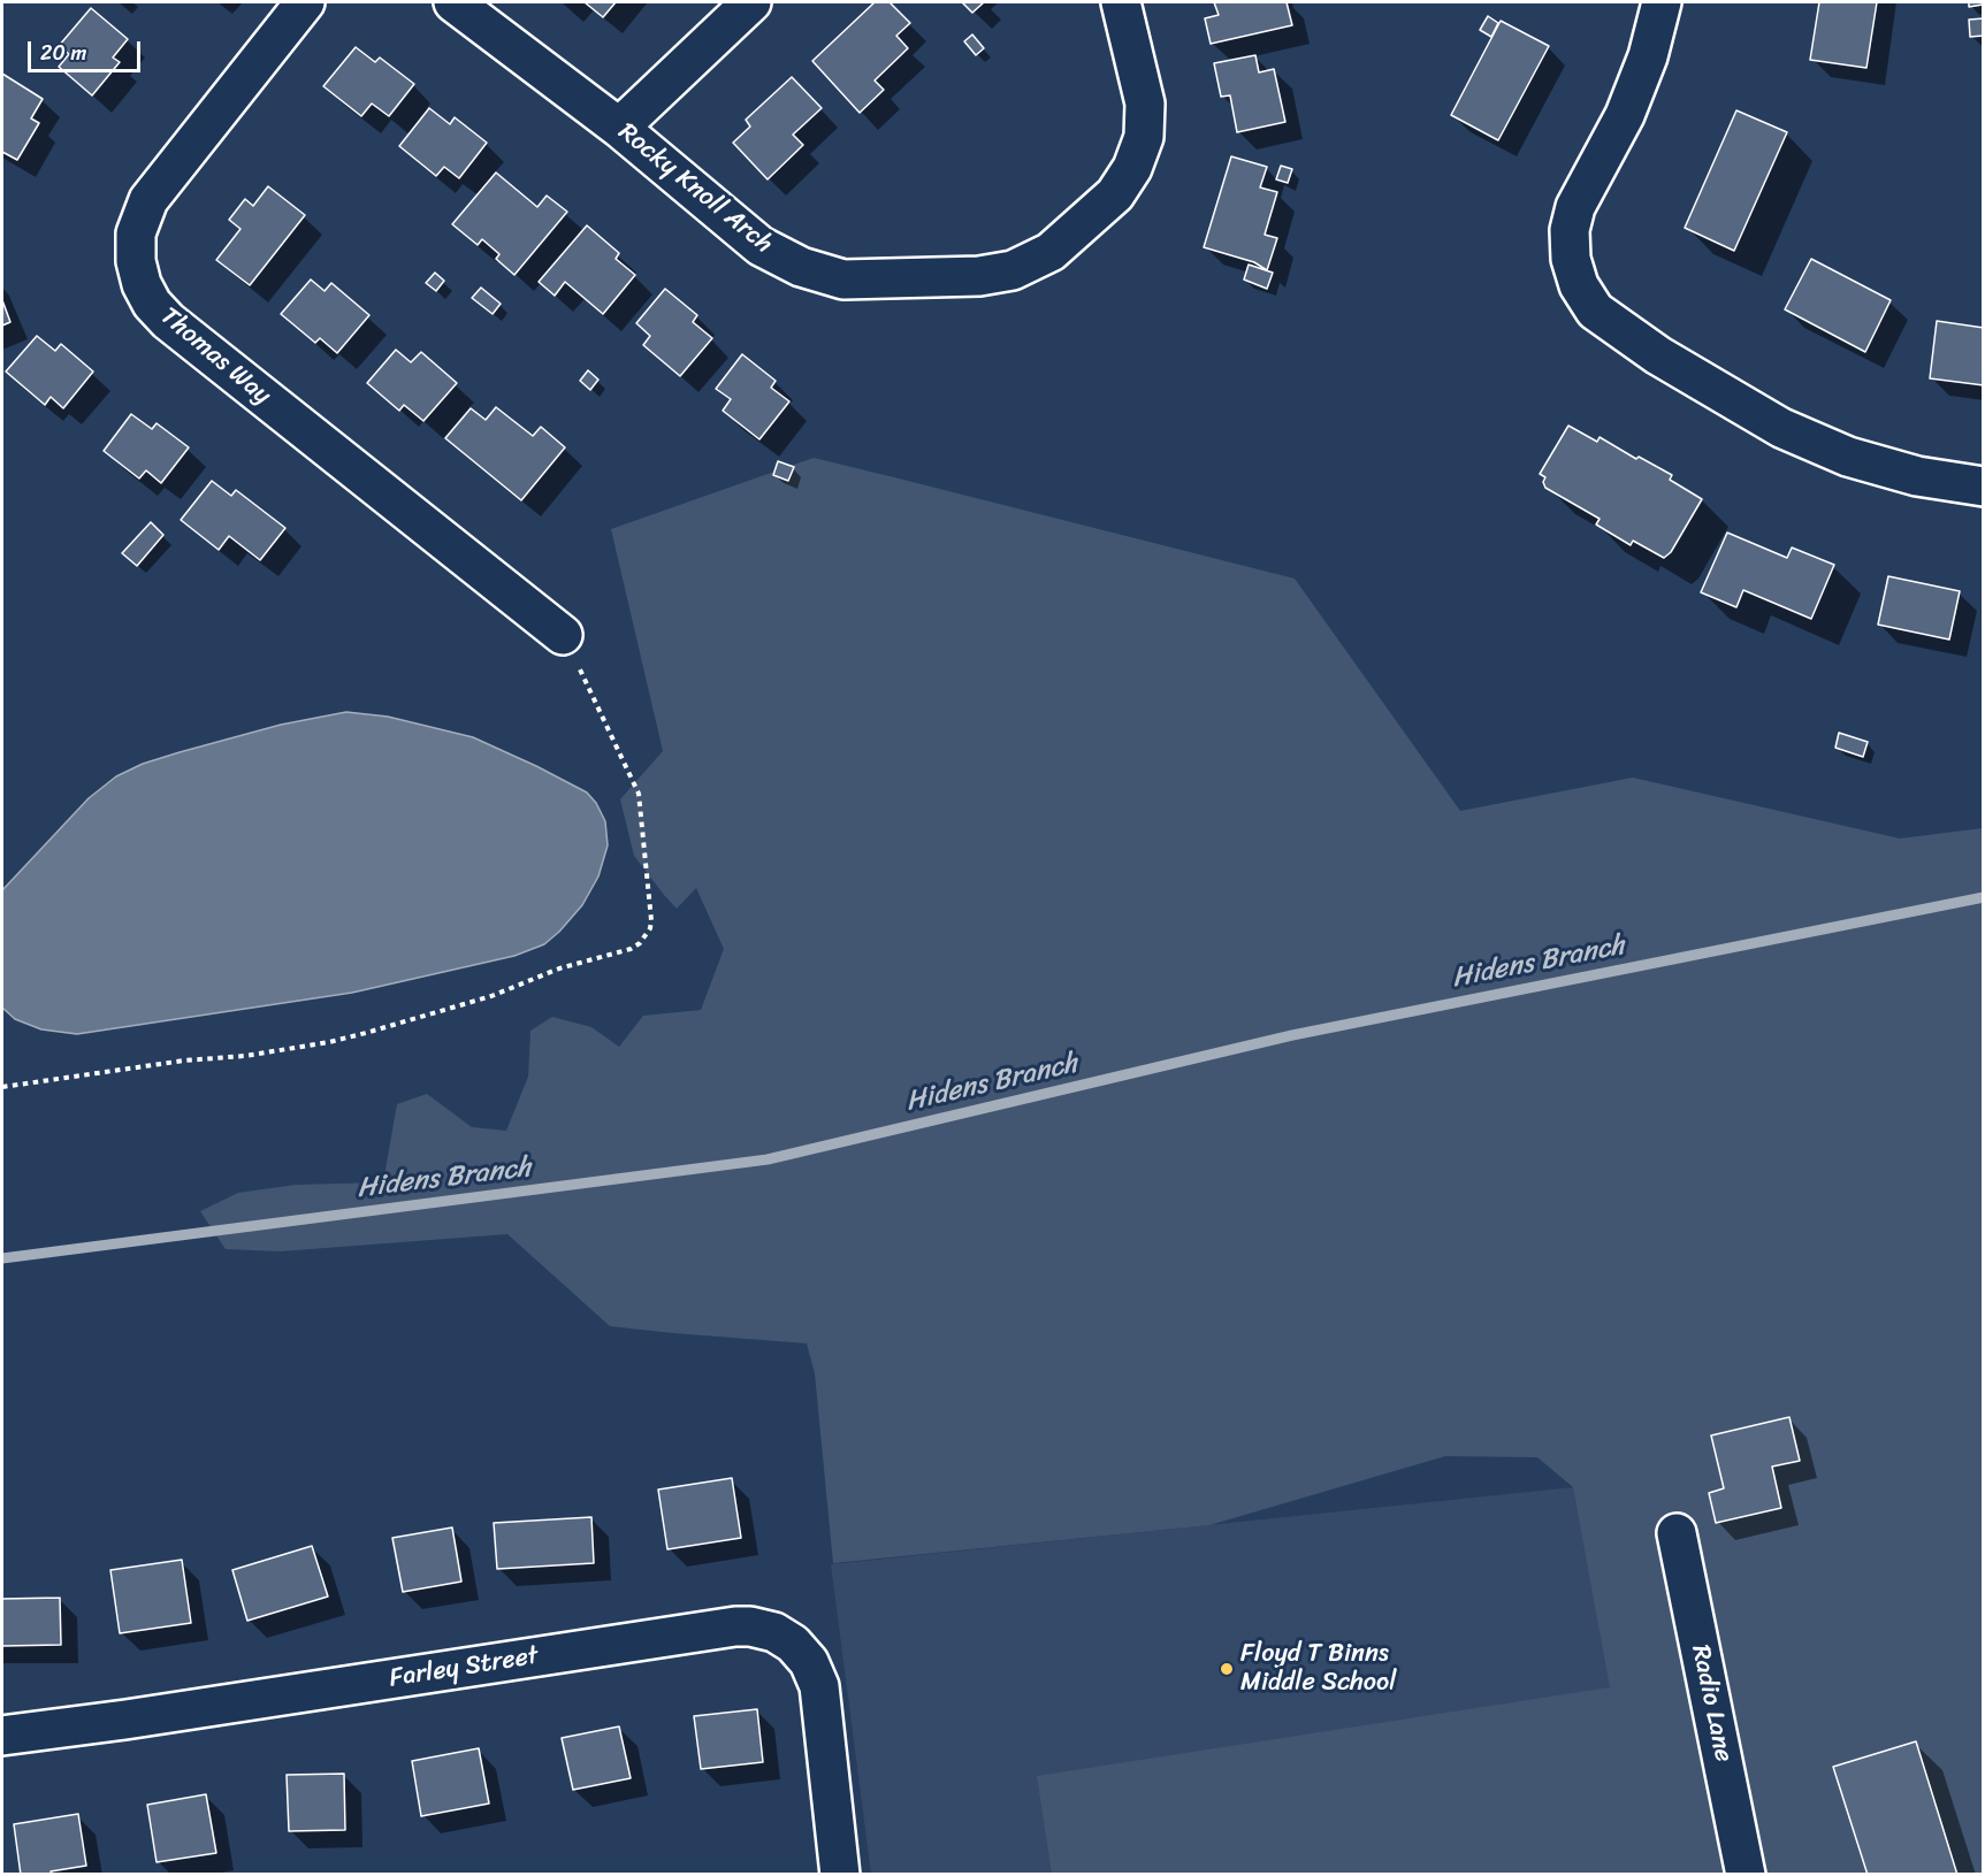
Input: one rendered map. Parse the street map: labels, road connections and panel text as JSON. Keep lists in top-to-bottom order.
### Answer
{
  "streets": {
    "street": [
      "Rocky Knoll Arch",
      "Thomas Way",
      "Farley Street",
      "Radio Lane"
    ]
  },
  "water": ["Hidens Branch"],
  "places": ["Floyd T Binns Middle School"],
  "scale_bar": "20 m"
}
